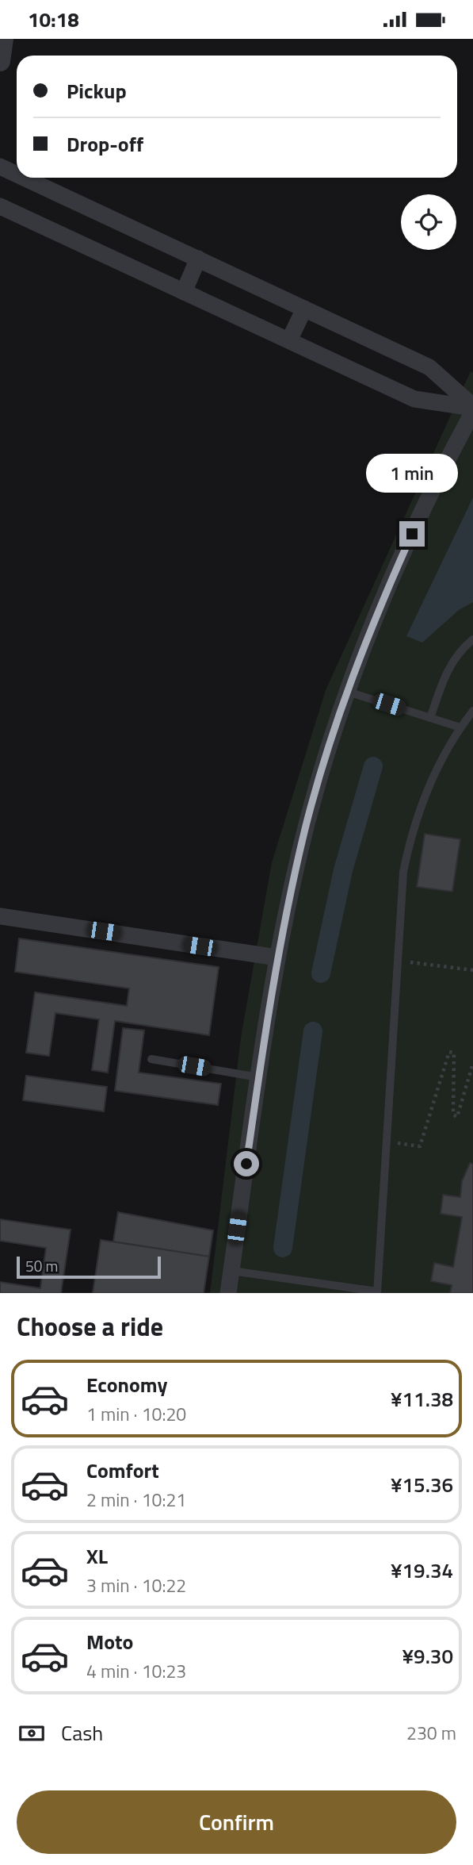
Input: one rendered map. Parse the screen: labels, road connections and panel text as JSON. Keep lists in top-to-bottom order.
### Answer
{
  "scale_bar": "50 m",
  "page": {
    "status": "10:18",
    "banner": ["Pickup", "Drop-off"],
    "bubble": "1 min",
    "scale": "50 m",
    "heading": "Choose a ride",
    "list": [
      {
        "name": "Economy",
        "note": "1 min · 10:20",
        "value": "¥11.38"
      },
      {
        "name": "Comfort",
        "note": "2 min · 10:21",
        "value": "¥15.36"
      },
      {
        "name": "XL",
        "note": "3 min · 10:22",
        "value": "¥19.34"
      },
      {
        "name": "Moto",
        "note": "4 min · 10:23",
        "value": "¥9.30"
      }
    ],
    "pay": ["Cash", "230 m"],
    "buttons": "Confirm"
  }
}
